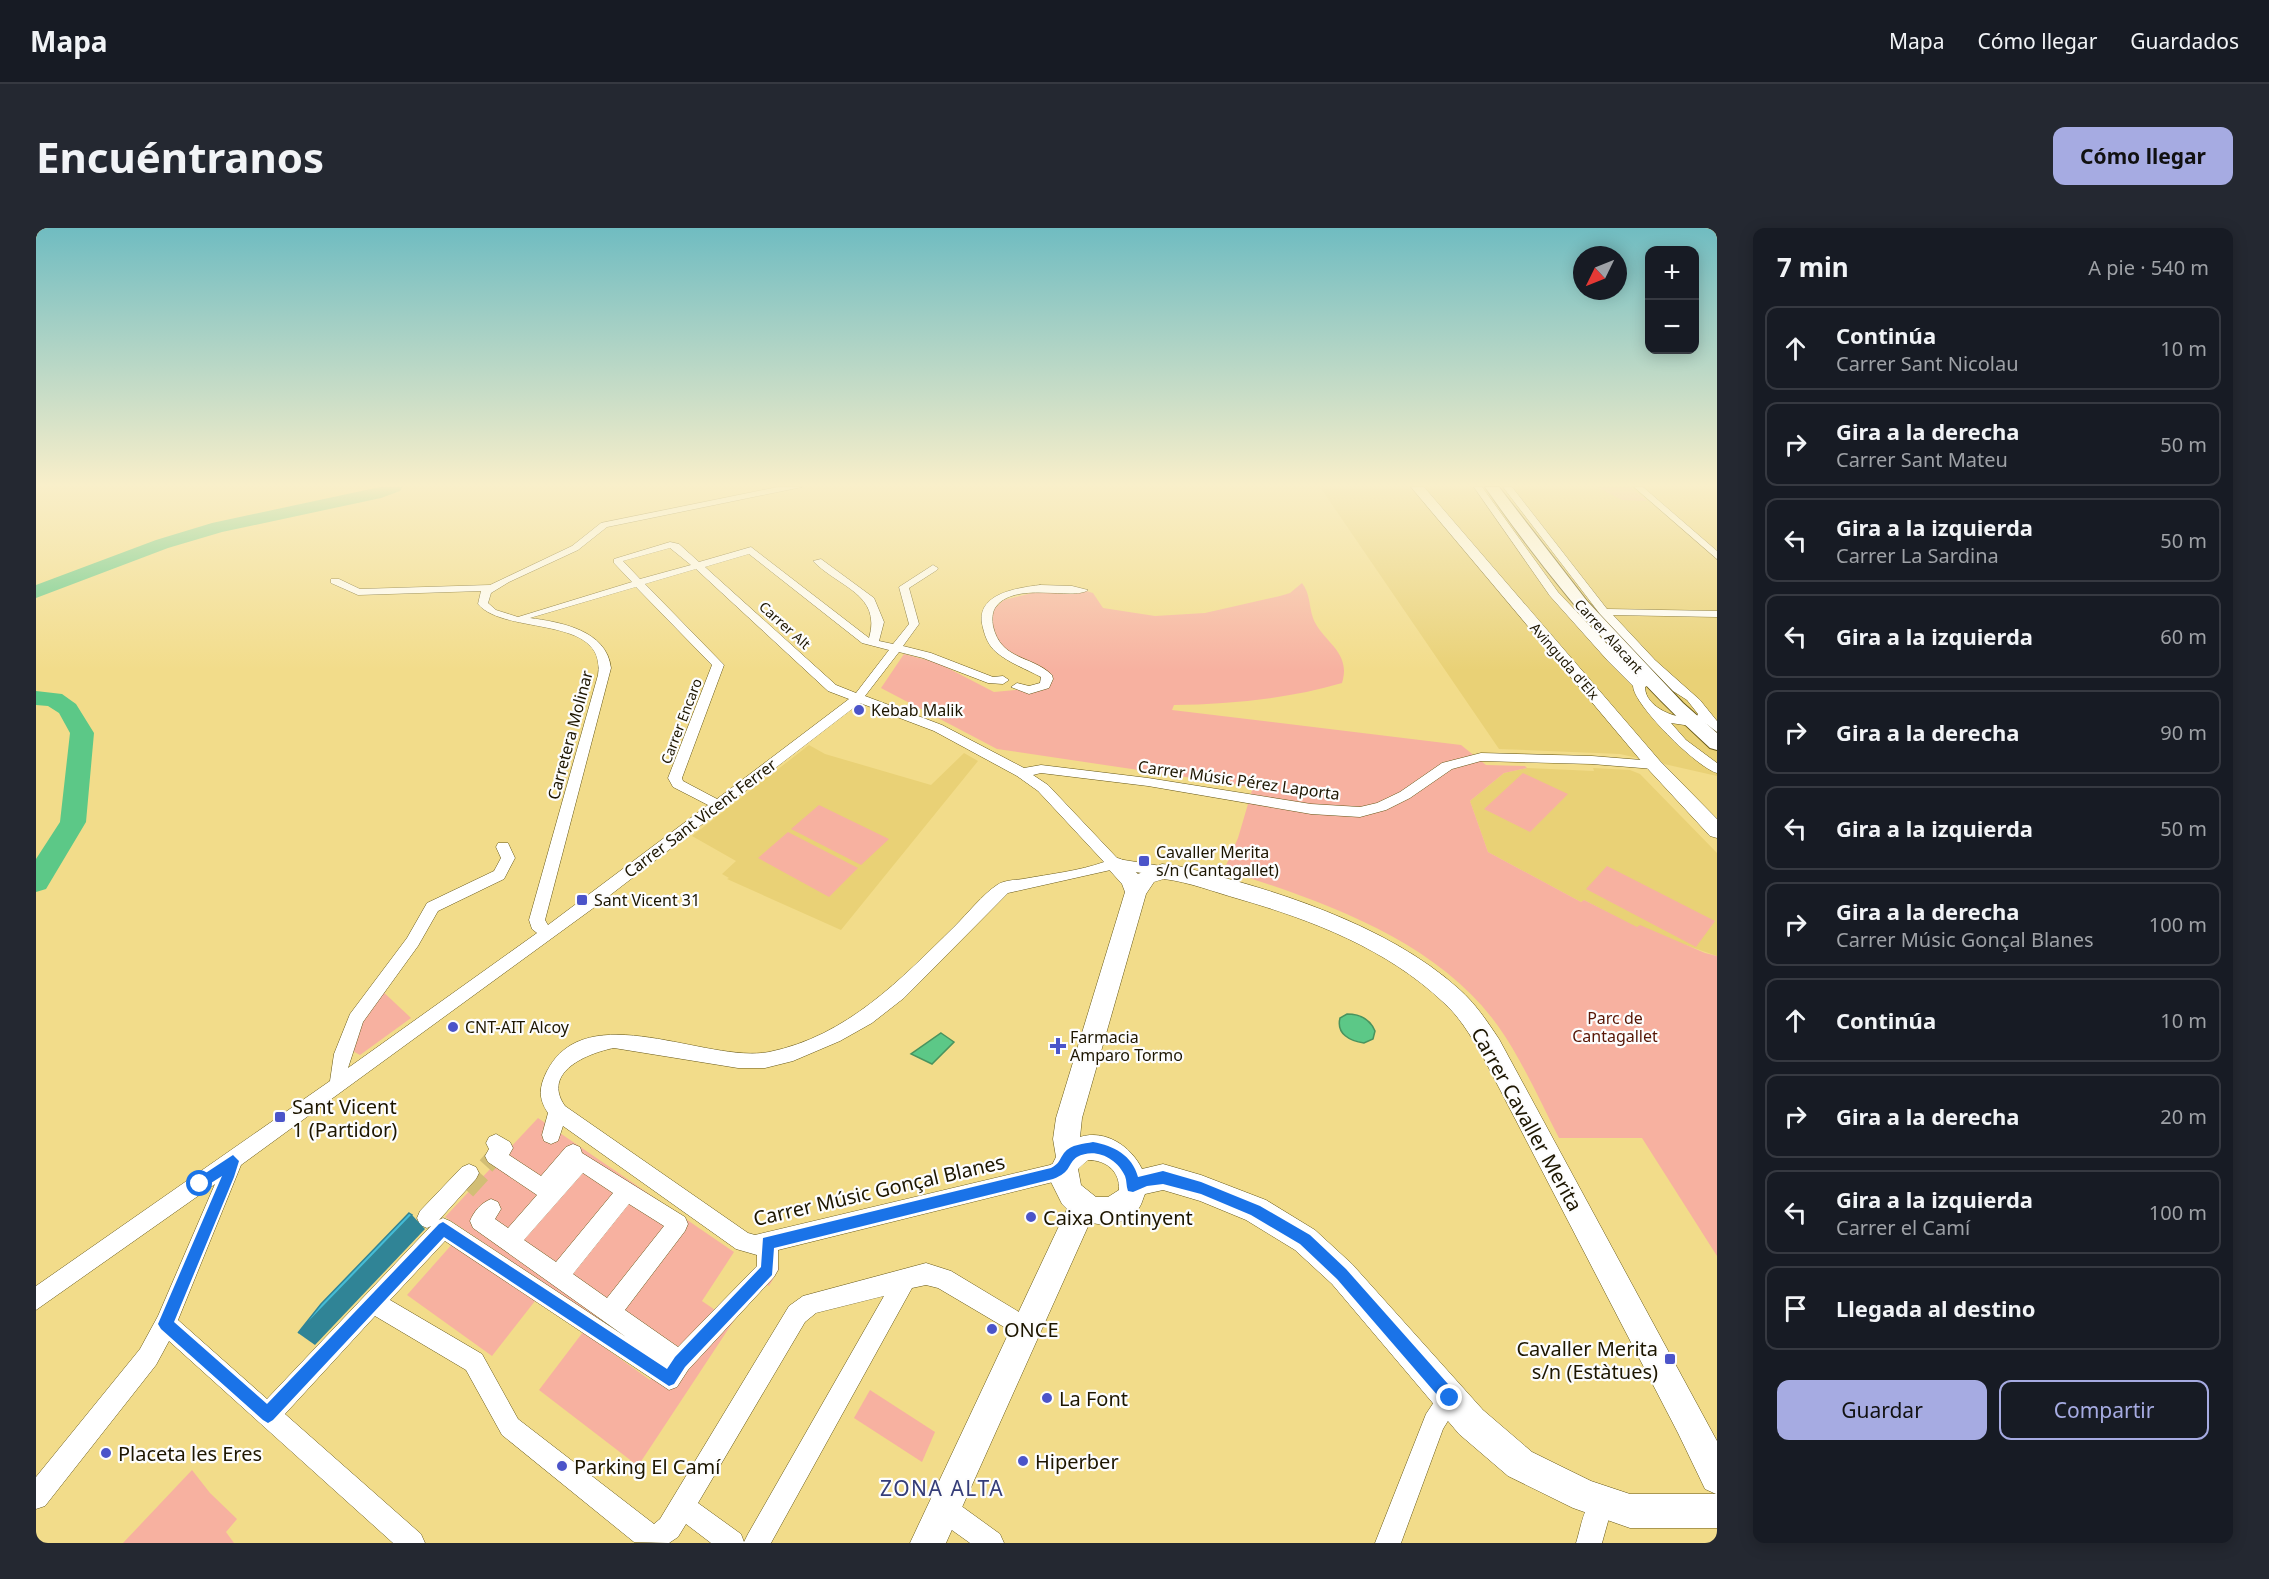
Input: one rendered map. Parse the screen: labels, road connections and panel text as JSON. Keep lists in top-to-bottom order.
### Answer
{
  "streets": {
    "main road": ["Carrer Alacant"],
    "street": [
      "Carrer Alt",
      "Avinguda d'Elx",
      "Carrer Encaro",
      "Carretera Molinar",
      "Carrer Músic Pérez Laporta",
      "Carrer Sant Vicent Ferrer",
      "Carrer Cavaller Merita",
      "Carrer Músic Gonçal Blanes"
    ]
  },
  "crossings": [
    ["Carrer Alt", "Carrer Encaro"],
    ["Carrer Alt", "Carrer Músic Pérez Laporta"],
    ["Carrer Alt", "Carrer Sant Vicent Ferrer"],
    ["Carrer Alt", "Carrer Cavaller Merita"],
    ["Avinguda d'Elx", "Carrer Músic Pérez Laporta"],
    ["Carrer Encaro", "Carrer Sant Vicent Ferrer"],
    ["Carretera Molinar", "Carrer Sant Vicent Ferrer"]
  ],
  "districts": ["ZONA ALTA"],
  "parks": ["Parc de Cantagallet"],
  "places": {
    "other": [
      "Kebab Malik",
      "CNT-AIT Alcoy",
      "Caixa Ontinyent",
      "ONCE",
      "La Font",
      "Placeta les Eres",
      "Hiperber",
      "Parking El Camí"
    ],
    "transit": [
      "Cavaller Merita s/n (Cantagallet)",
      "Sant Vicent 31",
      "Sant Vicent 1 (Partidor)",
      "Cavaller Merita s/n (Estàtues)"
    ],
    "health": ["Farmacia Amparo Tormo"]
  },
  "north": "bottom left",
  "page": {
    "header": "Mapa",
    "nav": ["Mapa", "Cómo llegar", "Guardados"],
    "buttons": [
      "Cómo llegar",
      ["Guardar", "Compartir"]
    ],
    "title": "Encuéntranos",
    "heading": ["7 min", "A pie · 540 m"],
    "map_buttons": ["+", "−"],
    "list": [
      ["Continúa", "Carrer Sant Nicolau", "10 m"],
      ["Gira a la derecha", "Carrer Sant Mateu", "50 m"],
      ["Gira a la izquierda", "Carrer La Sardina", "50 m"],
      ["Gira a la izquierda", "60 m"],
      ["Gira a la derecha", "90 m"],
      ["Gira a la izquierda", "50 m"],
      ["Gira a la derecha", "Carrer Músic Gonçal Blanes", "100 m"],
      ["Continúa", "10 m"],
      ["Gira a la derecha", "20 m"],
      ["Gira a la izquierda", "Carrer el Camí", "100 m"],
      "Llegada al destino"
    ]
  }
}
